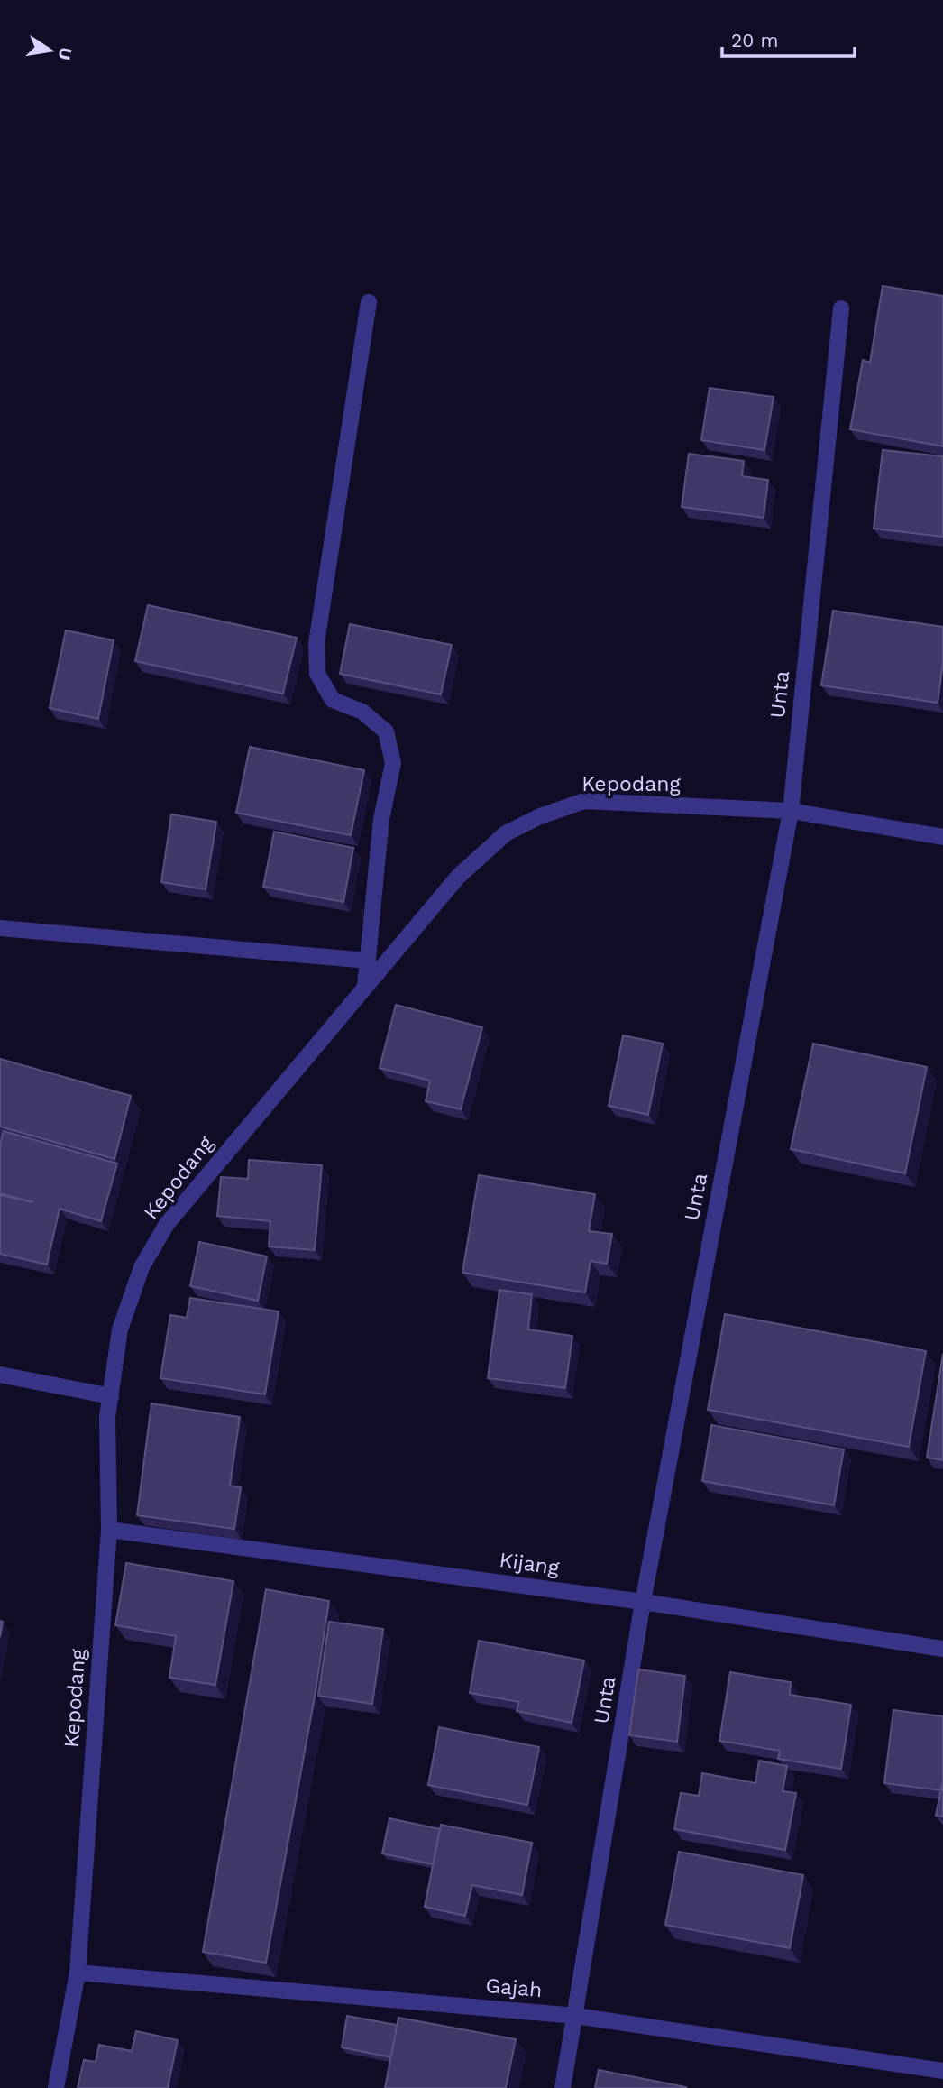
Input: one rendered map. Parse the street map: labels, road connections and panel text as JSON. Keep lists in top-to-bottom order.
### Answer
{
  "streets": {
    "street": [
      "Unta",
      "Kepodang",
      "Kijang",
      "Gajah"
    ]
  },
  "crossings": [
    ["Unta", "Kepodang"],
    ["Unta", "Kijang"],
    ["Unta", "Gajah"],
    ["Kepodang", "Kijang"],
    ["Kepodang", "Gajah"]
  ],
  "scale_bar": "20 m",
  "north": "right"
}
